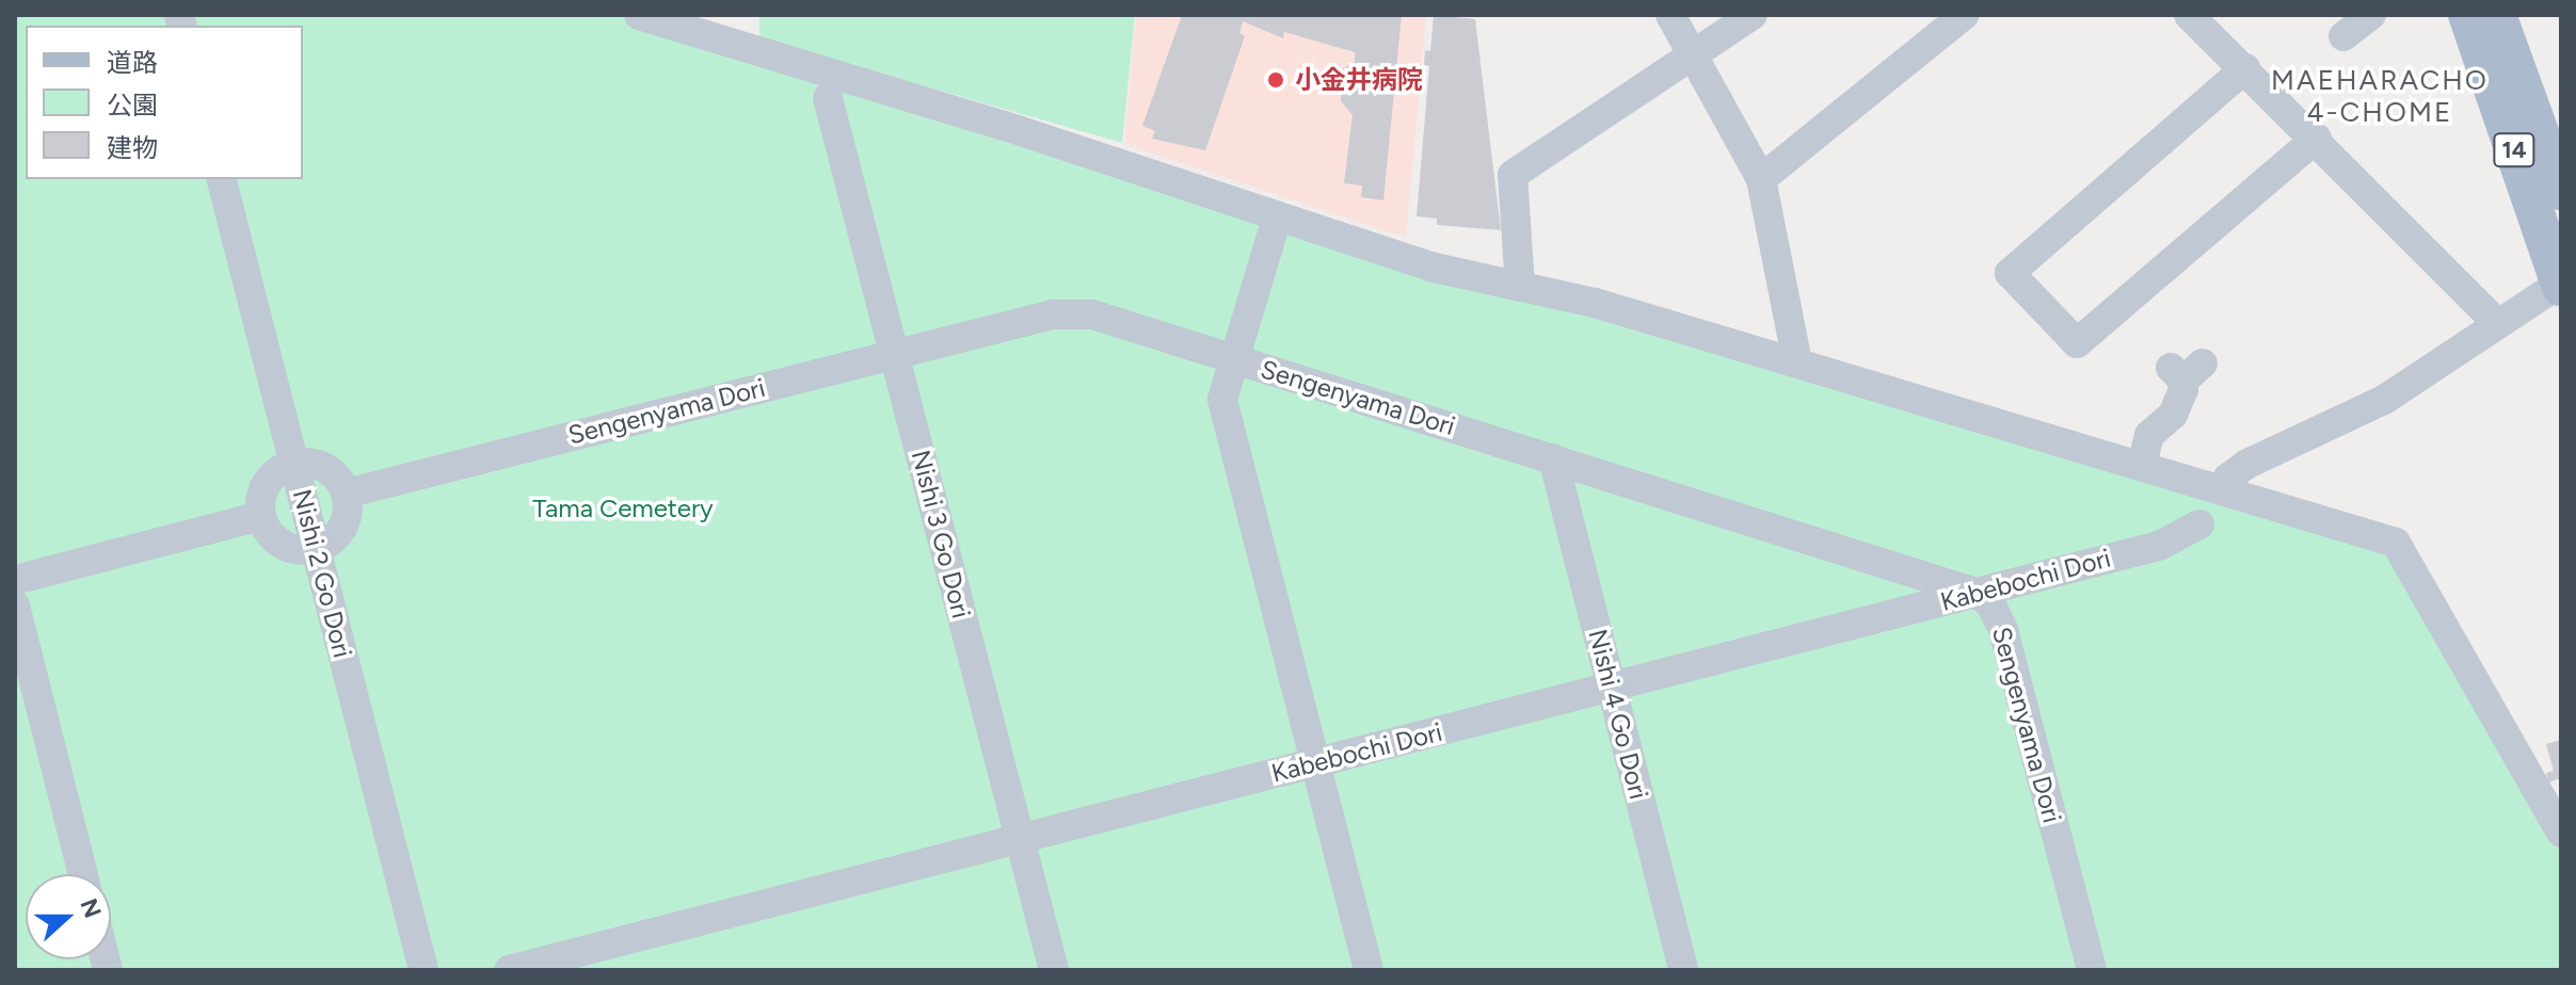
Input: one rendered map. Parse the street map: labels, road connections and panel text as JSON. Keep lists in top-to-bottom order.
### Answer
{
  "streets": {
    "main road": ["14"],
    "street": [
      "Sengenyama Dori",
      "Nishi 3 Go Dori",
      "Nishi 2 Go Dori",
      "Kabebochi Dori",
      "Nishi 4 Go Dori"
    ]
  },
  "crossings": [
    ["Sengenyama Dori", "Nishi 3 Go Dori"],
    ["Sengenyama Dori", "Kabebochi Dori"],
    ["Sengenyama Dori", "Nishi 4 Go Dori"],
    ["Nishi 3 Go Dori", "Kabebochi Dori"],
    ["Kabebochi Dori", "Nishi 4 Go Dori"]
  ],
  "districts": ["MAEHARACHO 4-CHOME"],
  "parks": ["Tama Cemetery"],
  "places": ["小金井病院"],
  "legend": ["道路", "公園", "建物"],
  "north": "right"
}
